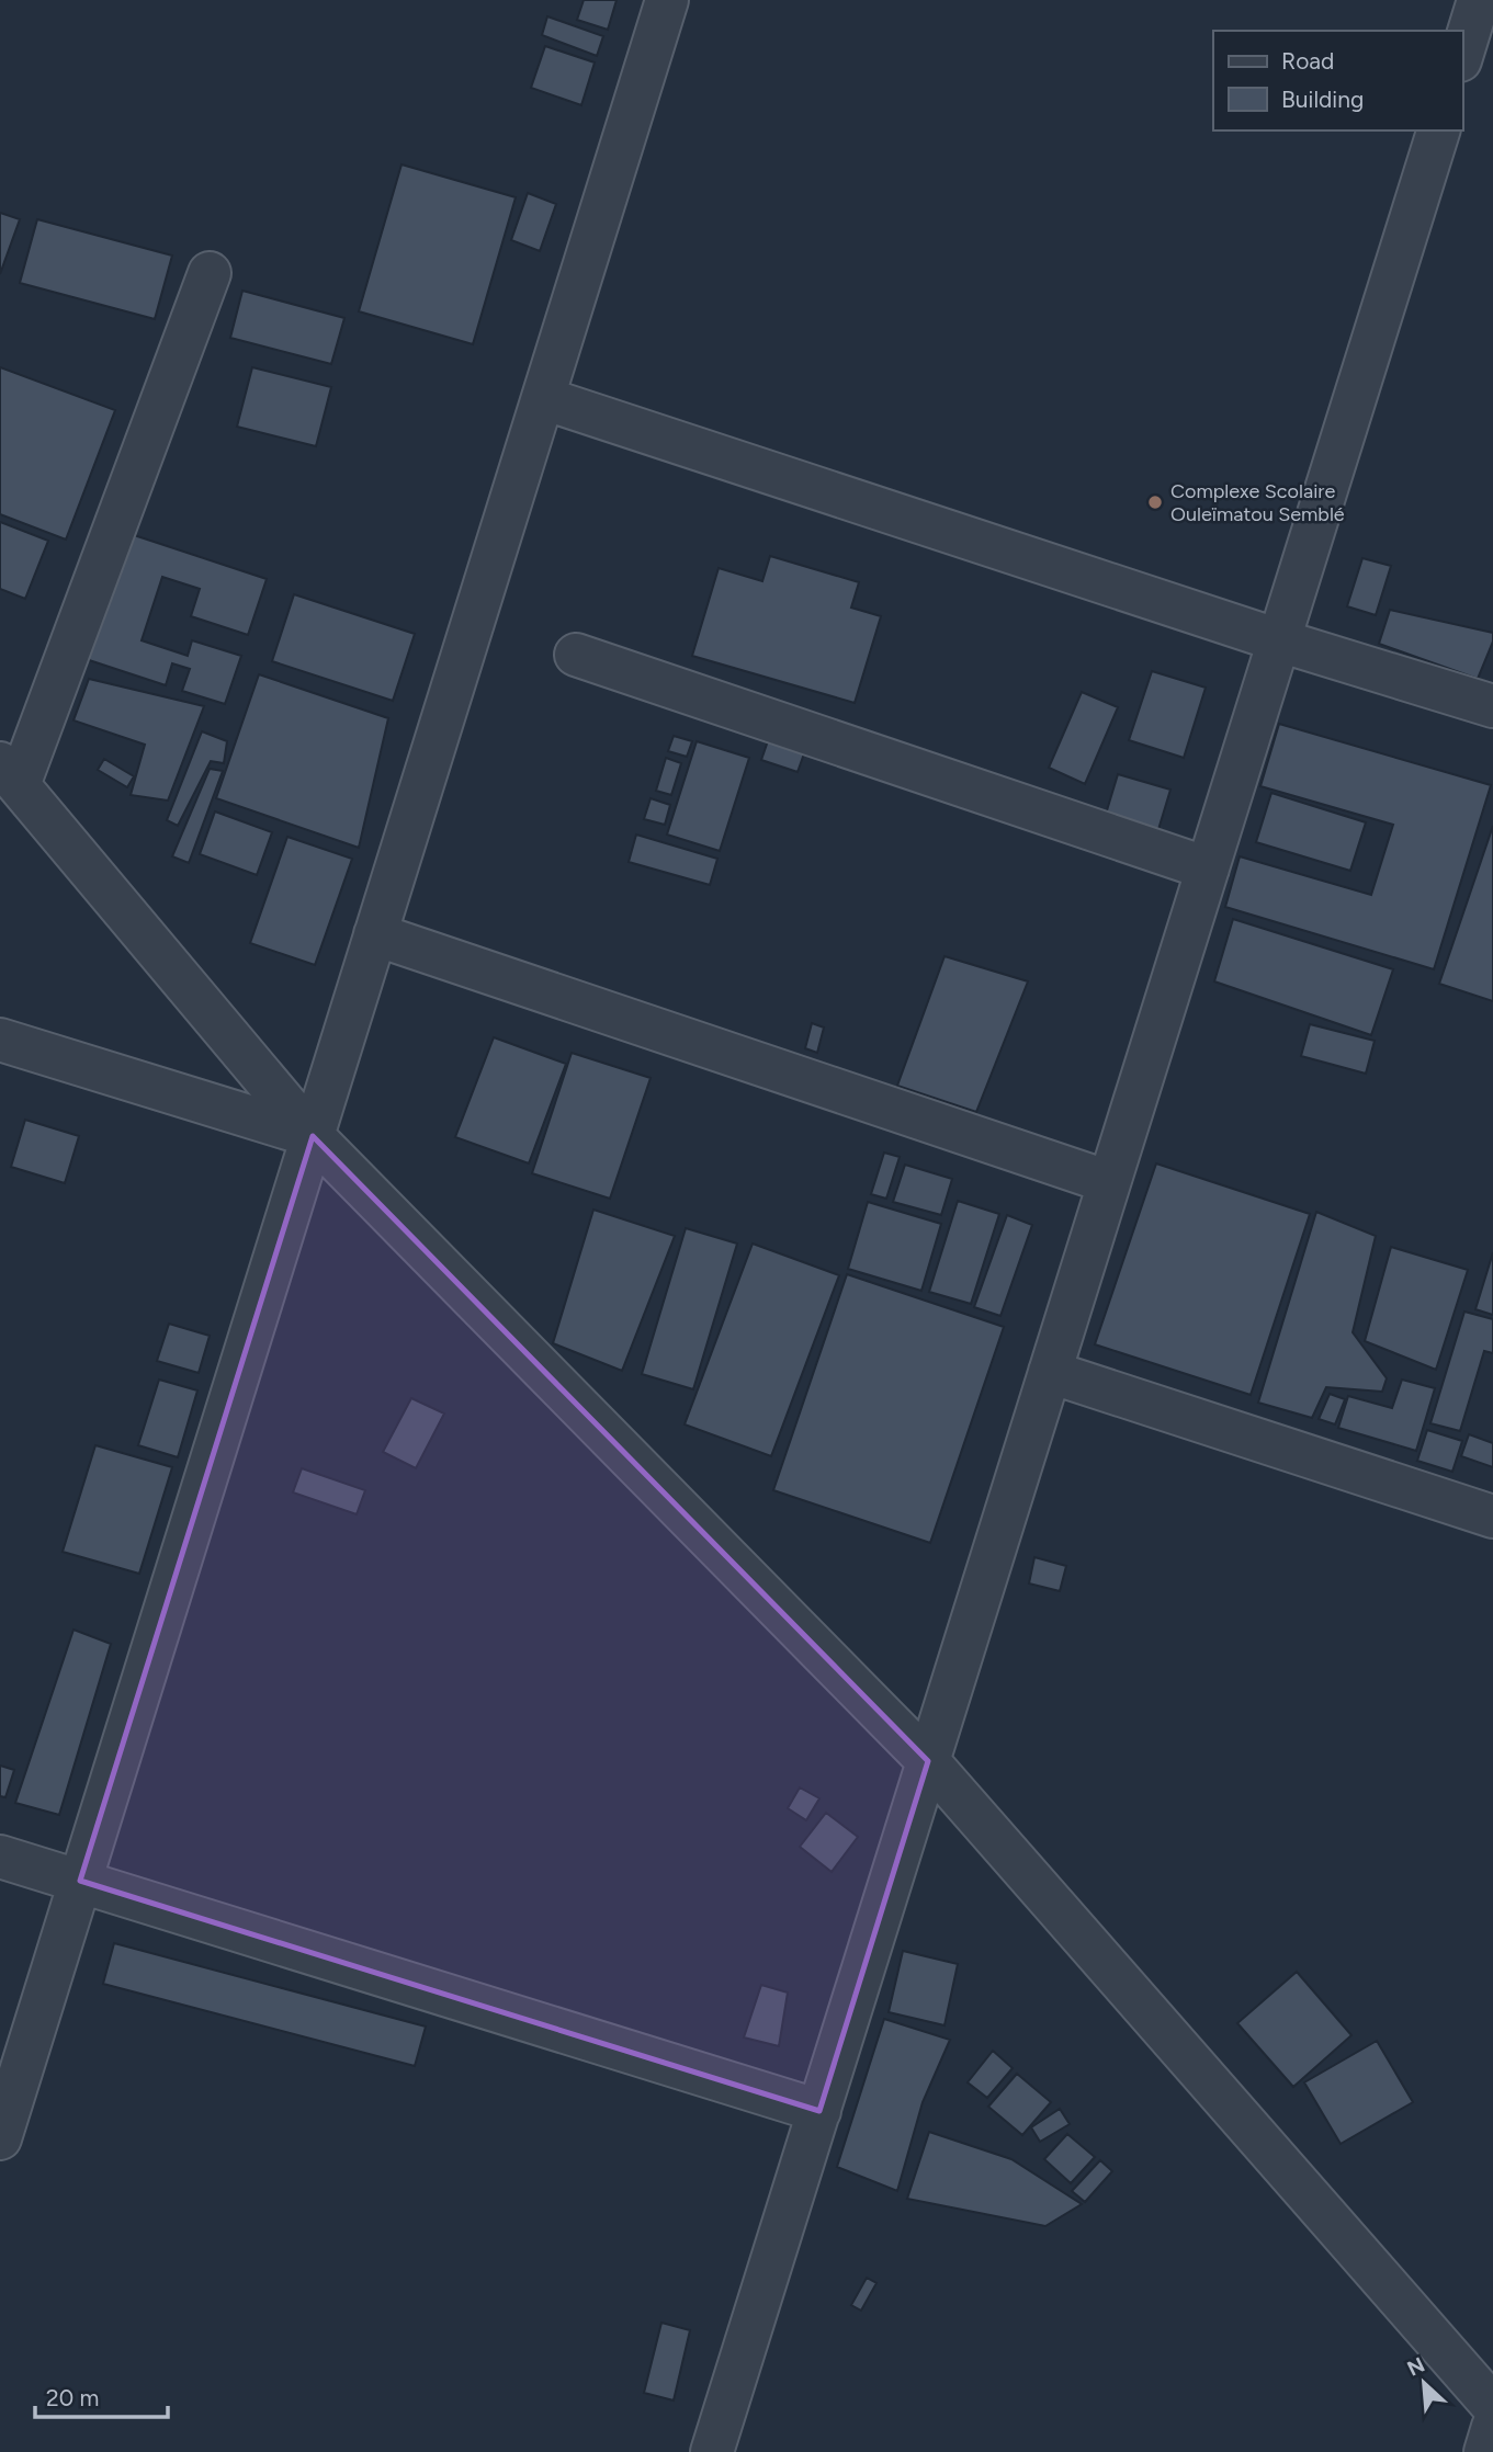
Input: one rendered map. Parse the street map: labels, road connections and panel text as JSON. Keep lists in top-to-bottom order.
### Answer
{
  "places": ["Complexe Scolaire Ouleïmatou Semblé"],
  "legend": ["Road", "Building"],
  "scale_bar": "20 m",
  "north": "top left"
}
